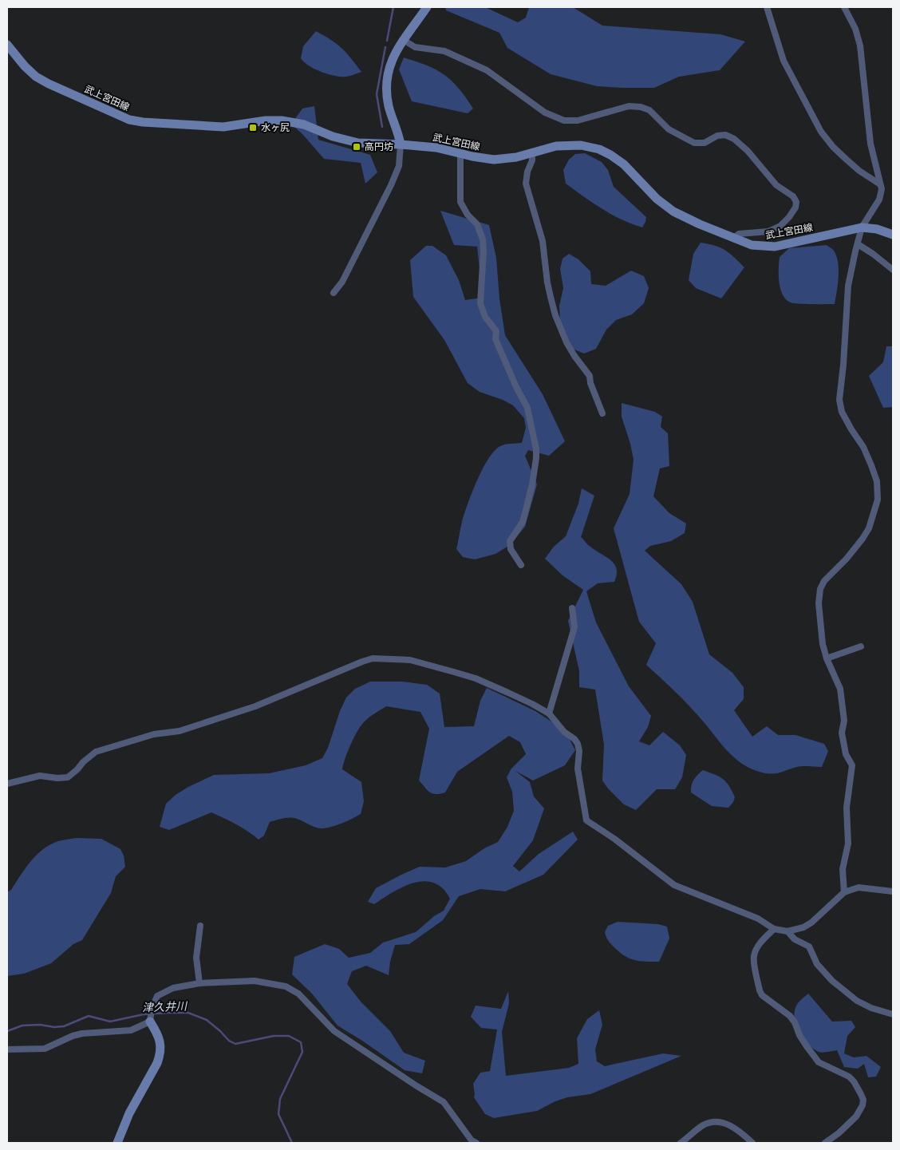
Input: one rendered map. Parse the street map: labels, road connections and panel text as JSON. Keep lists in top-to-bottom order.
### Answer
{
  "streets": {
    "main road": ["武上宮田線"]
  },
  "water": ["津久井川"],
  "places": {
    "transit": ["水ヶ尻", "高円坊"]
  }
}
